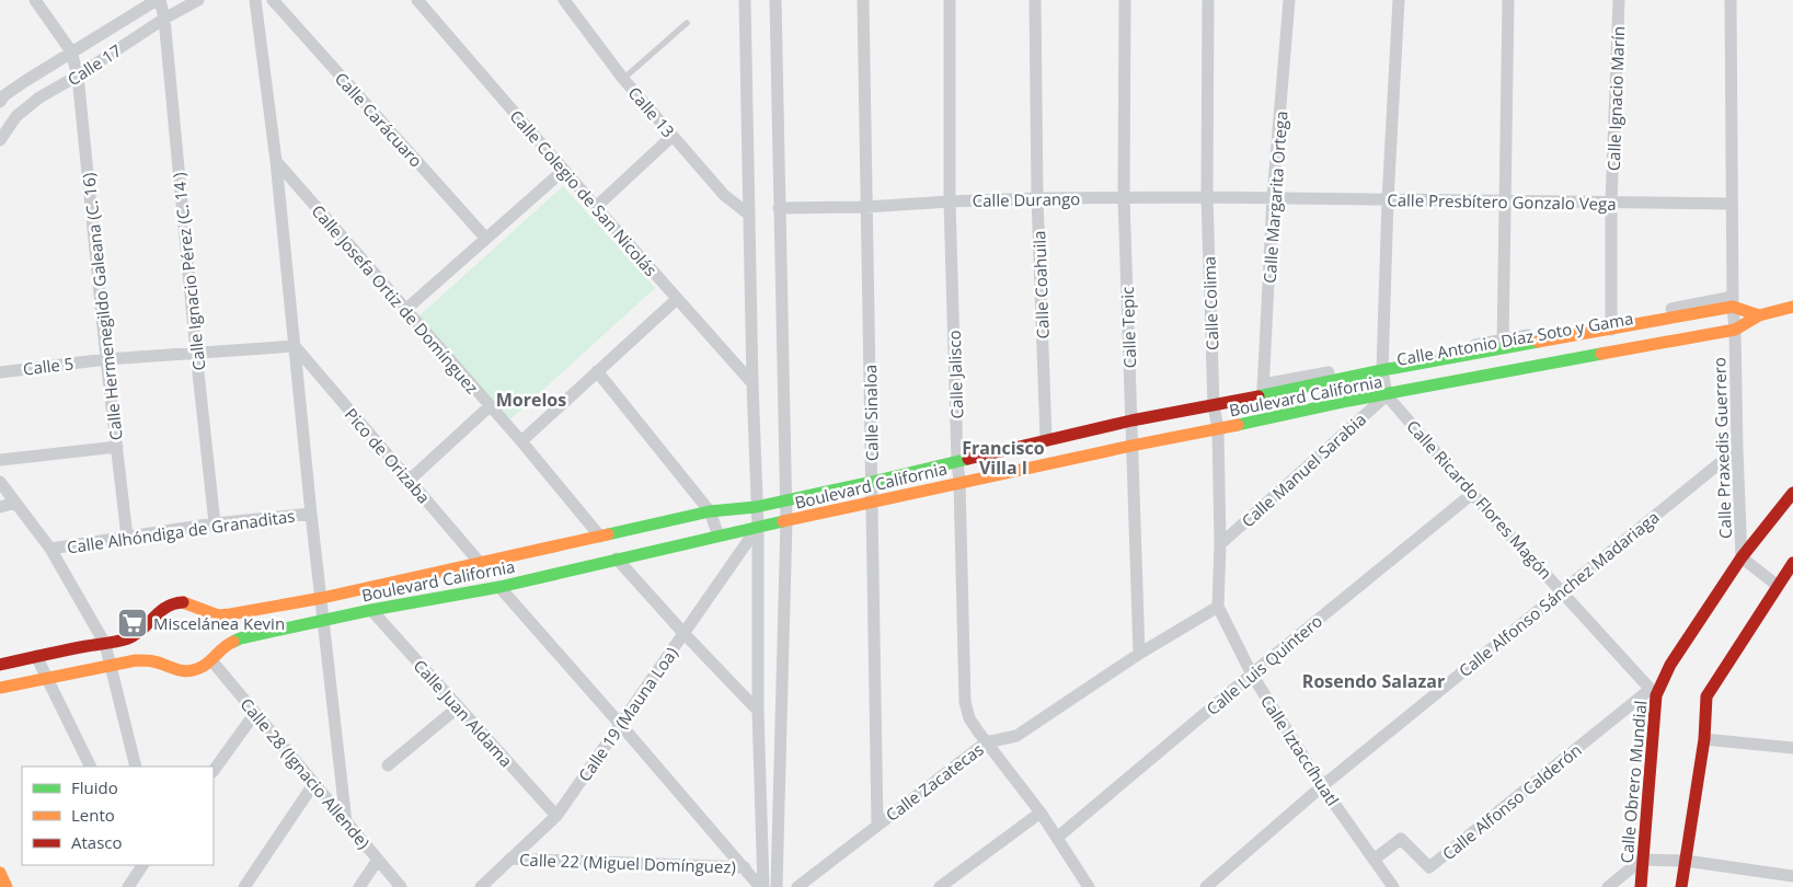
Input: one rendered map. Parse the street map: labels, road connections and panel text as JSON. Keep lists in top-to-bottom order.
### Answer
{
  "streets": {
    "street": [
      "Calle 17",
      "Calle Ignacio Marín",
      "Calle 13",
      "Calle Carácuaro",
      "Calle Colegio de San Nicolás",
      "Calle Margarita Ortega",
      "Calle Durango",
      "Calle Presbítero Gonzalo Vega",
      "Calle Ignacio Pérez (C. 14 )",
      "Calle Coahuila",
      "Calle Josefa Ortiz de Domínguez",
      "Calle Colima",
      "Calle Hermenegildo Galeana (C. 16)",
      "Calle Tepic",
      "Calle 5",
      "Calle Jalisco",
      "Boulevard California",
      "Calle Sinaloa",
      "Calle Praxedis Guerrero",
      "Pico de Orizaba",
      "Calle Manuel Sarabia",
      "Calle Ricardo Flores Magón",
      "Calle Alhóndiga de Granaditas",
      "Calle Alfonso Sánchez Madariaga",
      "Calle Luis Quintero",
      "Calle Juan Aldama",
      "Calle 19 (Mauna Loa)",
      "Calle Iztaccíhuatl",
      "Calle 28 (Ignacio Allende)",
      "Calle Zacatecas",
      "Calle Obrero Mundial",
      "Calle Alfonso Calderón",
      "Calle 22 (Miguel Domínguez)"
    ]
  },
  "crossings": [
    ["Calle 17", "Calle Ignacio Pérez (C. 14 )"],
    ["Calle 17", "Calle Hermenegildo Galeana (C. 16)"],
    ["Calle Ignacio Marín", "Calle Presbítero Gonzalo Vega"],
    ["Calle Ignacio Marín", "Boulevard California"],
    ["Calle Margarita Ortega", "Calle Durango"],
    ["Calle Margarita Ortega", "Calle Presbítero Gonzalo Vega"],
    ["Calle Margarita Ortega", "Boulevard California"],
    ["Calle Durango", "Calle Presbítero Gonzalo Vega"],
    ["Calle Durango", "Calle Coahuila"],
    ["Calle Durango", "Calle Colima"],
    ["Calle Durango", "Calle Tepic"],
    ["Calle Durango", "Calle Jalisco"],
    ["Calle Durango", "Calle Sinaloa"],
    ["Calle Presbítero Gonzalo Vega", "Calle Praxedis Guerrero"],
    ["Calle Ignacio Pérez (C. 14 )", "Calle 5"],
    ["Calle Ignacio Pérez (C. 14 )", "Calle Alhóndiga de Granaditas"],
    ["Calle Coahuila", "Boulevard California"],
    ["Calle Josefa Ortiz de Domínguez", "Boulevard California"],
    ["Calle Colima", "Boulevard California"],
    ["Calle Colima", "Calle Manuel Sarabia"],
    ["Calle Colima", "Calle Iztaccíhuatl"],
    ["Calle Colima", "Calle Zacatecas"],
    ["Calle Hermenegildo Galeana (C. 16)", "Calle 5"],
    ["Calle Hermenegildo Galeana (C. 16)", "Calle Alhóndiga de Granaditas"],
    ["Calle Tepic", "Boulevard California"],
    ["Calle Tepic", "Calle Zacatecas"],
    ["Calle 5", "Pico de Orizaba"],
    ["Calle Jalisco", "Boulevard California"],
    ["Calle Jalisco", "Calle Luis Quintero"],
    ["Calle Jalisco", "Calle Zacatecas"],
    ["Boulevard California", "Calle Sinaloa"],
    ["Boulevard California", "Calle Praxedis Guerrero"],
    ["Boulevard California", "Pico de Orizaba"],
    ["Boulevard California", "Calle Manuel Sarabia"],
    ["Boulevard California", "Calle Ricardo Flores Magón"],
    ["Boulevard California", "Calle Juan Aldama"],
    ["Boulevard California", "Calle 19 (Mauna Loa)"],
    ["Boulevard California", "Calle 28 (Ignacio Allende)"],
    ["Calle Sinaloa", "Calle Zacatecas"],
    ["Calle Praxedis Guerrero", "Calle Alfonso Sánchez Madariaga"],
    ["Calle Praxedis Guerrero", "Calle Obrero Mundial"],
    ["Calle Manuel Sarabia", "Calle Ricardo Flores Magón"],
    ["Calle Ricardo Flores Magón", "Calle Alfonso Sánchez Madariaga"],
    ["Calle Ricardo Flores Magón", "Calle Luis Quintero"],
    ["Calle Ricardo Flores Magón", "Calle Obrero Mundial"],
    ["Calle Ricardo Flores Magón", "Calle Alfonso Calderón"],
    ["Calle Alfonso Sánchez Madariaga", "Calle Iztaccíhuatl"],
    ["Calle Luis Quintero", "Calle Iztaccíhuatl"],
    ["Calle Juan Aldama", "Calle 19 (Mauna Loa)"],
    ["Calle 19 (Mauna Loa)", "Calle 22 (Miguel Domínguez)"],
    ["Calle Iztaccíhuatl", "Calle Zacatecas"],
    ["Calle Iztaccíhuatl", "Calle Alfonso Calderón"],
    ["Calle Obrero Mundial", "Calle Alfonso Calderón"]
  ],
  "districts": ["Morelos", "Francisco Villa I", "Rosendo Salazar"],
  "places": {
    "supermarket": ["Miscelánea Kevin"]
  },
  "legend": ["Fluido", "Lento", "Atasco"]
}
